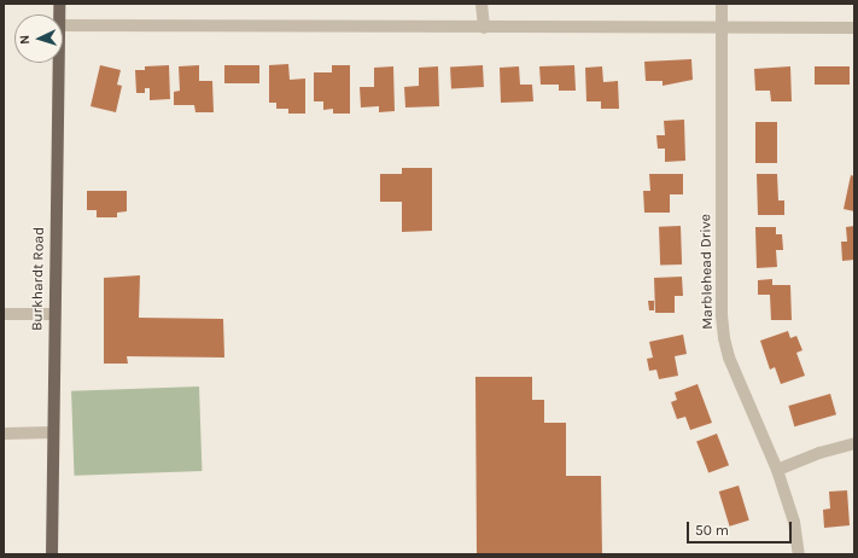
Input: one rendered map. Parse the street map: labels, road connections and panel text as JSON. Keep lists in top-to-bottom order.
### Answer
{
  "streets": {
    "main road": ["Burkhardt Road"],
    "street": ["Marblehead Drive"]
  },
  "scale_bar": "50 m",
  "north": "left"
}
